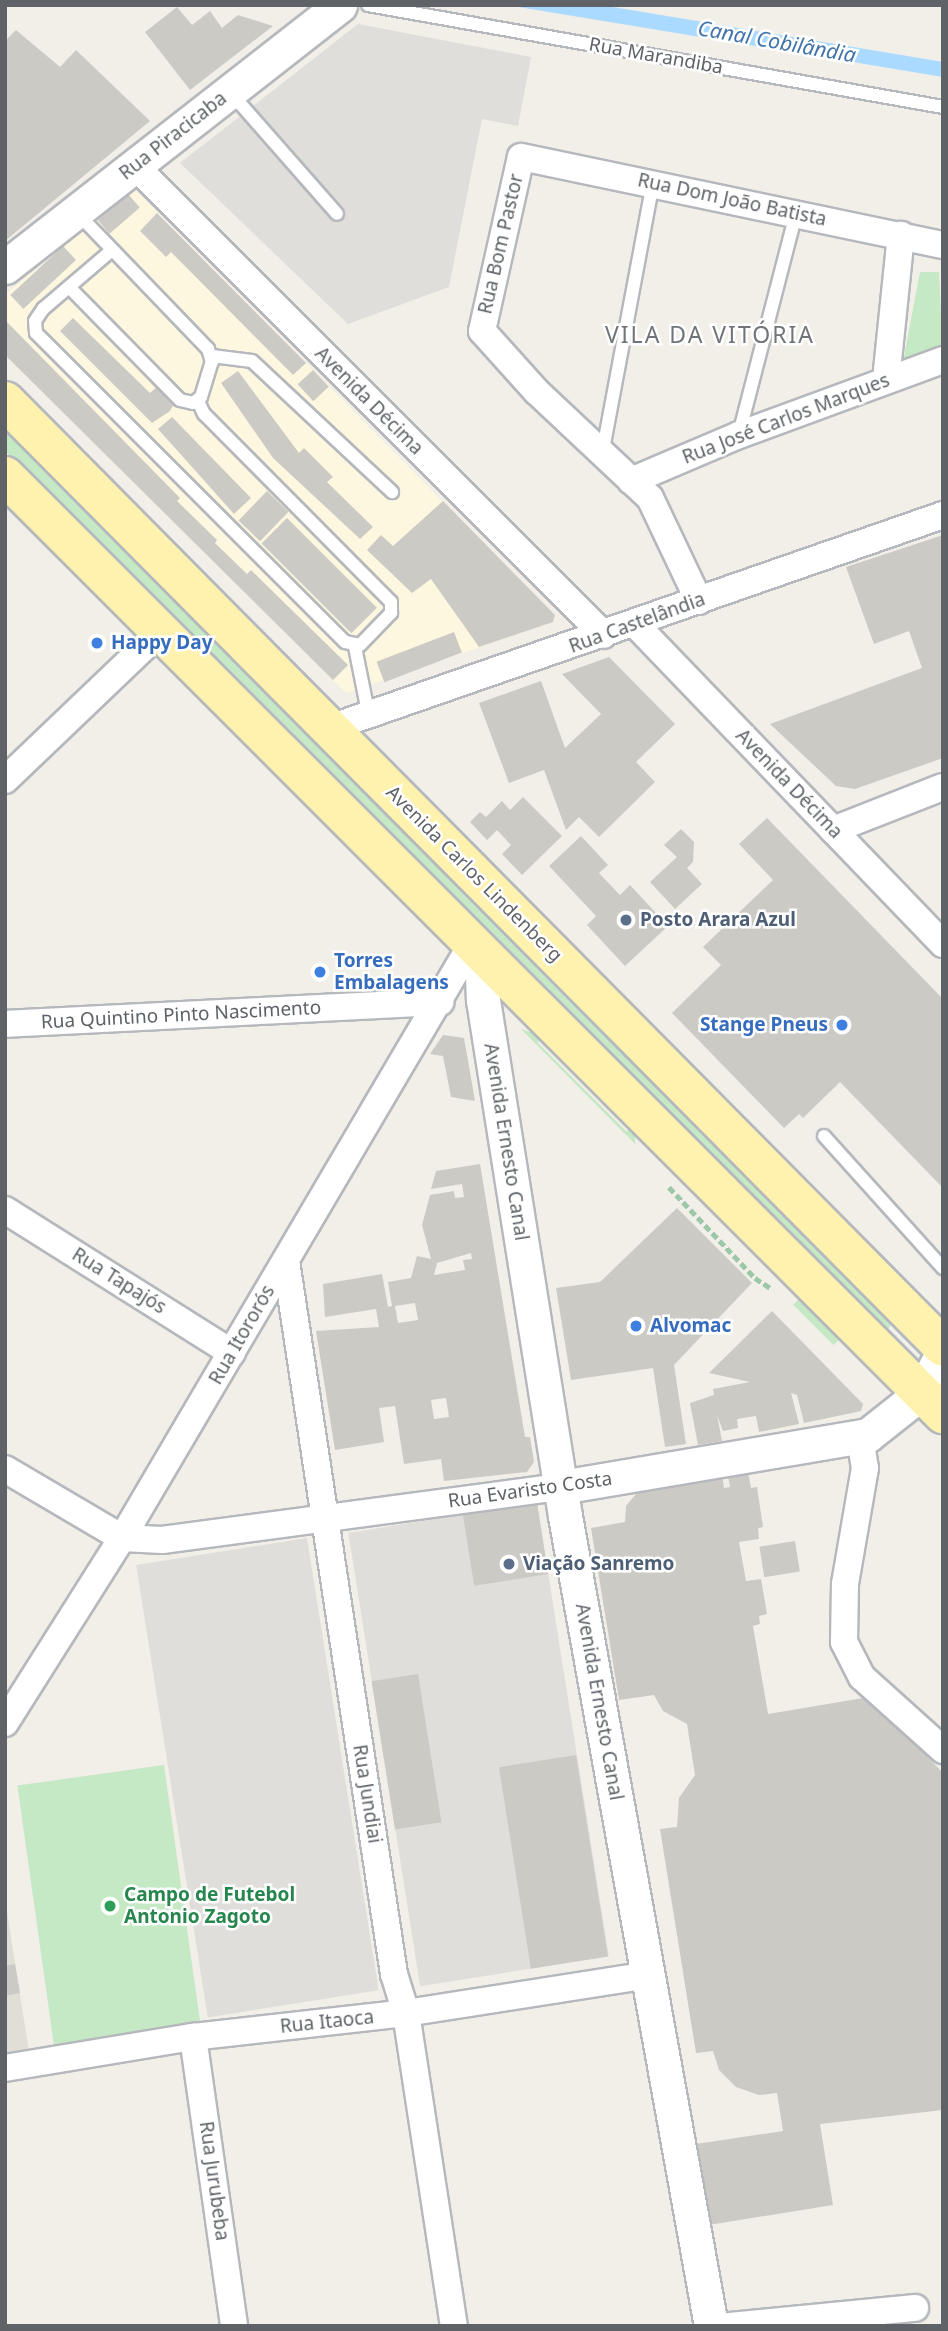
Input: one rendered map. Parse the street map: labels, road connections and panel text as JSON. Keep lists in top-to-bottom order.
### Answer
{
  "streets": {
    "main road": ["Avenida Carlos Lindenberg"],
    "street": [
      "Rua Piracicaba",
      "Rua Dom João Batista",
      "Rua Bom Pastor",
      "Avenida Décima",
      "Rua José Carlos Marques",
      "Rua Castelândia",
      "Rua Quintino Pinto Nascimento",
      "Avenida Ernesto Canal",
      "Rua Tapajós",
      "Rua Itororós",
      "Rua Evaristo Costa",
      "Rua Jundiai",
      "Rua Itaoca",
      "Rua Jurubeba"
    ],
    "lane": ["Rua Marandiba"]
  },
  "crossings": [
    ["Rua Piracicaba", "Avenida Décima"],
    ["Rua Dom João Batista", "Rua Bom Pastor"],
    ["Avenida Décima", "Rua Castelândia"],
    ["Rua Castelândia", "Avenida Carlos Lindenberg"],
    ["Avenida Carlos Lindenberg", "Rua Evaristo Costa"],
    ["Rua Quintino Pinto Nascimento", "Rua Itororós"],
    ["Avenida Ernesto Canal", "Rua Itororós"],
    ["Avenida Ernesto Canal", "Rua Evaristo Costa"],
    ["Avenida Ernesto Canal", "Rua Itaoca"],
    ["Rua Tapajós", "Rua Itororós"],
    ["Rua Itororós", "Rua Evaristo Costa"],
    ["Rua Itororós", "Rua Jundiai"],
    ["Rua Evaristo Costa", "Rua Jundiai"],
    ["Rua Jundiai", "Rua Itaoca"],
    ["Rua Itaoca", "Rua Jurubeba"]
  ],
  "districts": ["VILA DA VITÓRIA"],
  "water": ["Canal Cobilândia"],
  "places": [
    "Happy Day",
    "Posto Arara Azul",
    "Torres Embalagens",
    "Stange Pneus",
    "Alvomac",
    "Viação Sanremo",
    "Campo de Futebol Antonio Zagoto"
  ]
}
